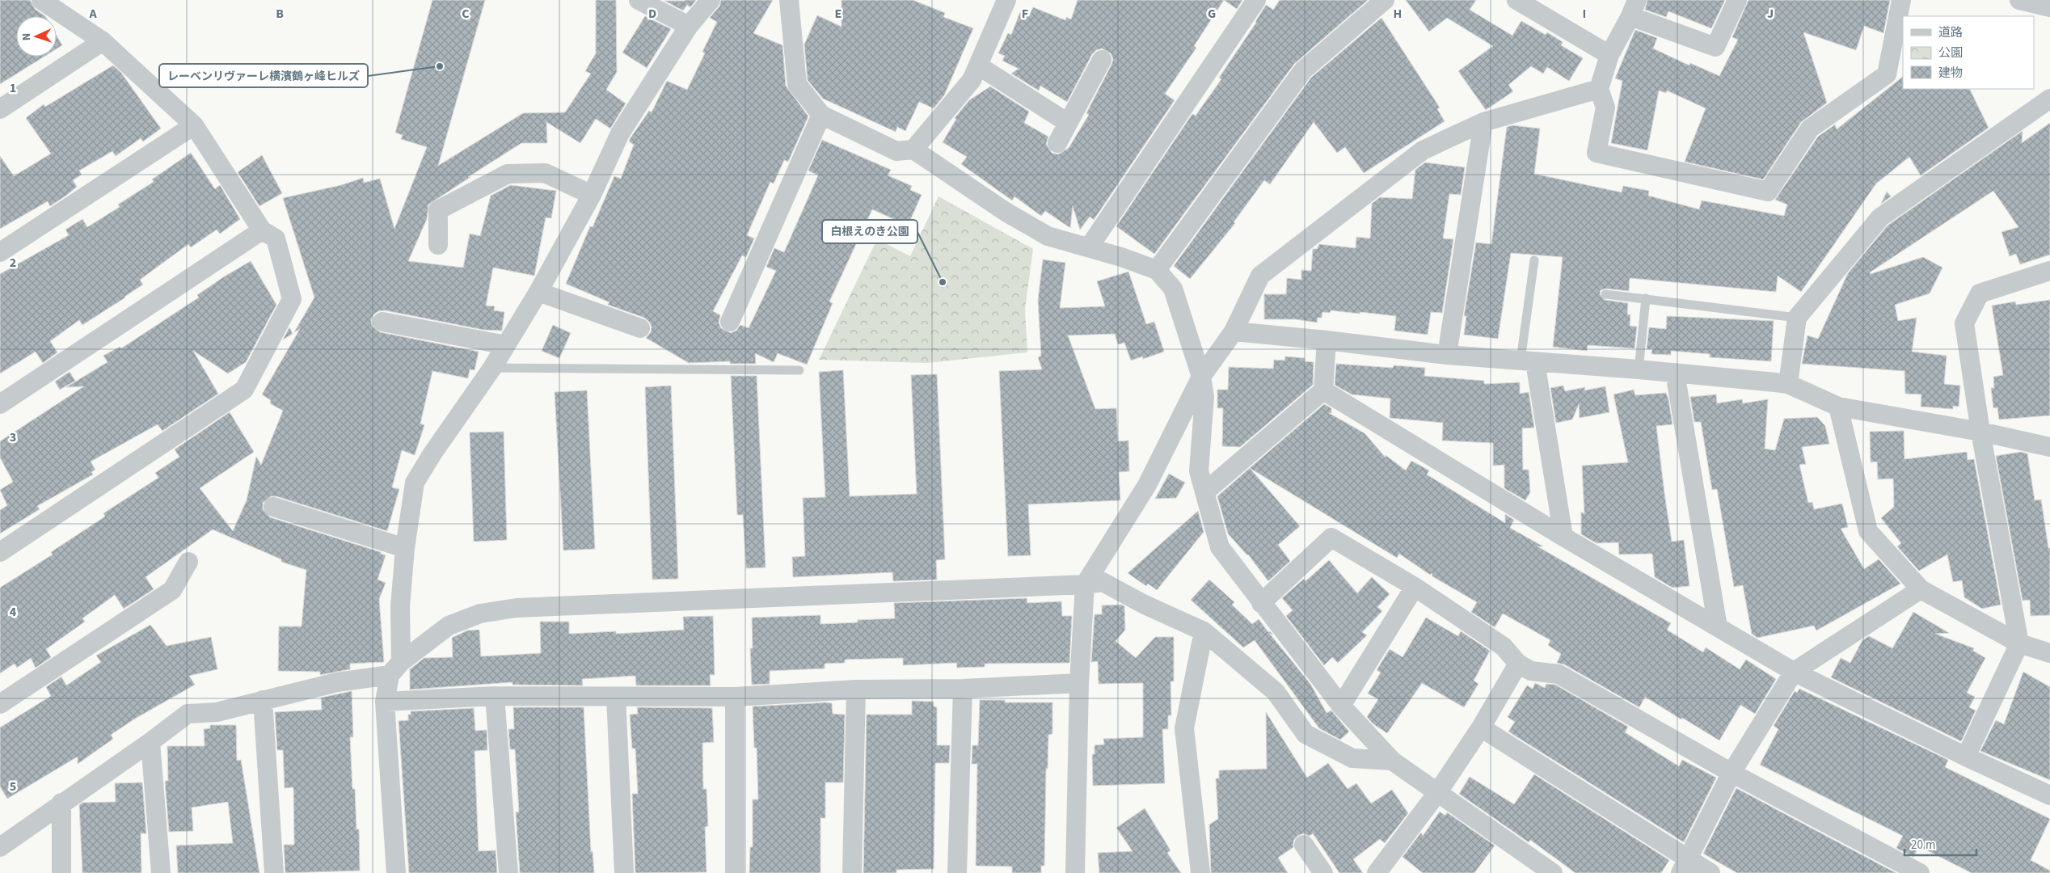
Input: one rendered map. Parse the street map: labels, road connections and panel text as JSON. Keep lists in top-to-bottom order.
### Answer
{
  "places": ["レーベンリヴァーレ横濱鶴ヶ峰ヒルズ", "白根えのき公園"],
  "legend": ["道路", "公園", "建物"],
  "scale_bar": "20 m",
  "north": "left",
  "grid": {
    "columns": [
      "A",
      "B",
      "C",
      "D",
      "E",
      "F",
      "G",
      "H",
      "I",
      "J"
    ],
    "rows": [
      "1",
      "2",
      "3",
      "4",
      "5"
    ]
  }
}
